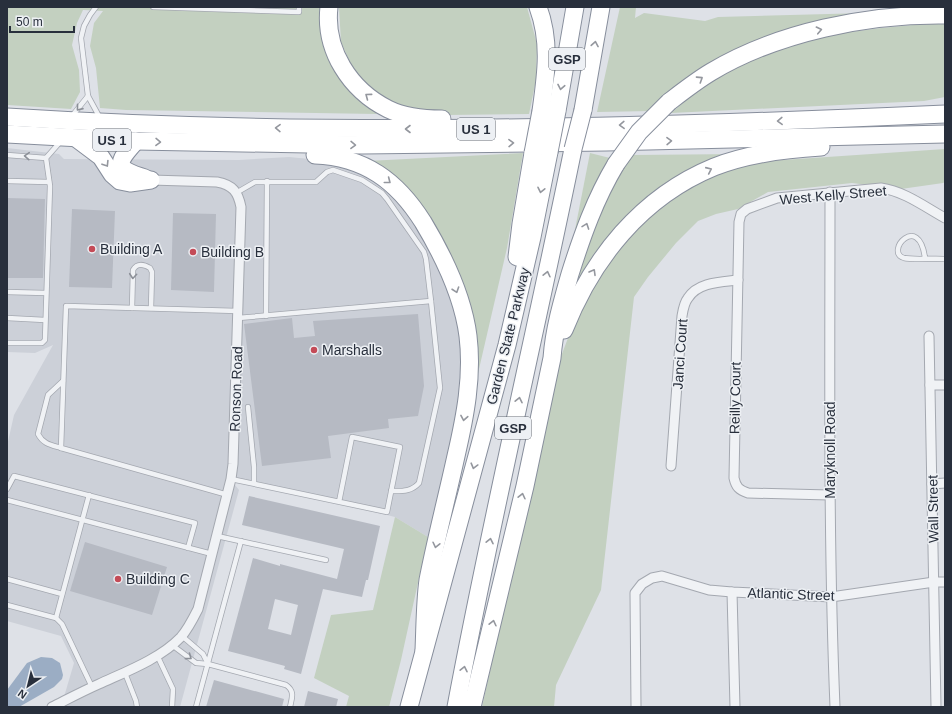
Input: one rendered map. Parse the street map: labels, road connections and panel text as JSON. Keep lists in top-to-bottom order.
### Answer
{
  "streets": {
    "highway": ["GSP", "US 1", "Garden State Parkway"],
    "street": [
      "West Kelly Street",
      "Janci Court",
      "Ronson Road",
      "Reilly Court",
      "Maryknoll Road",
      "Wall Street",
      "Atlantic Street"
    ]
  },
  "crossings": [
    ["West Kelly Street", "Reilly Court"],
    ["West Kelly Street", "Maryknoll Road"],
    ["Janci Court", "Reilly Court"],
    ["Reilly Court", "Maryknoll Road"],
    ["Maryknoll Road", "Atlantic Street"],
    ["Wall Street", "Atlantic Street"]
  ],
  "places": [
    "Building A",
    "Building B",
    "Marshalls",
    "Building C"
  ],
  "scale_bar": "50 m",
  "north": "bottom left"
}
